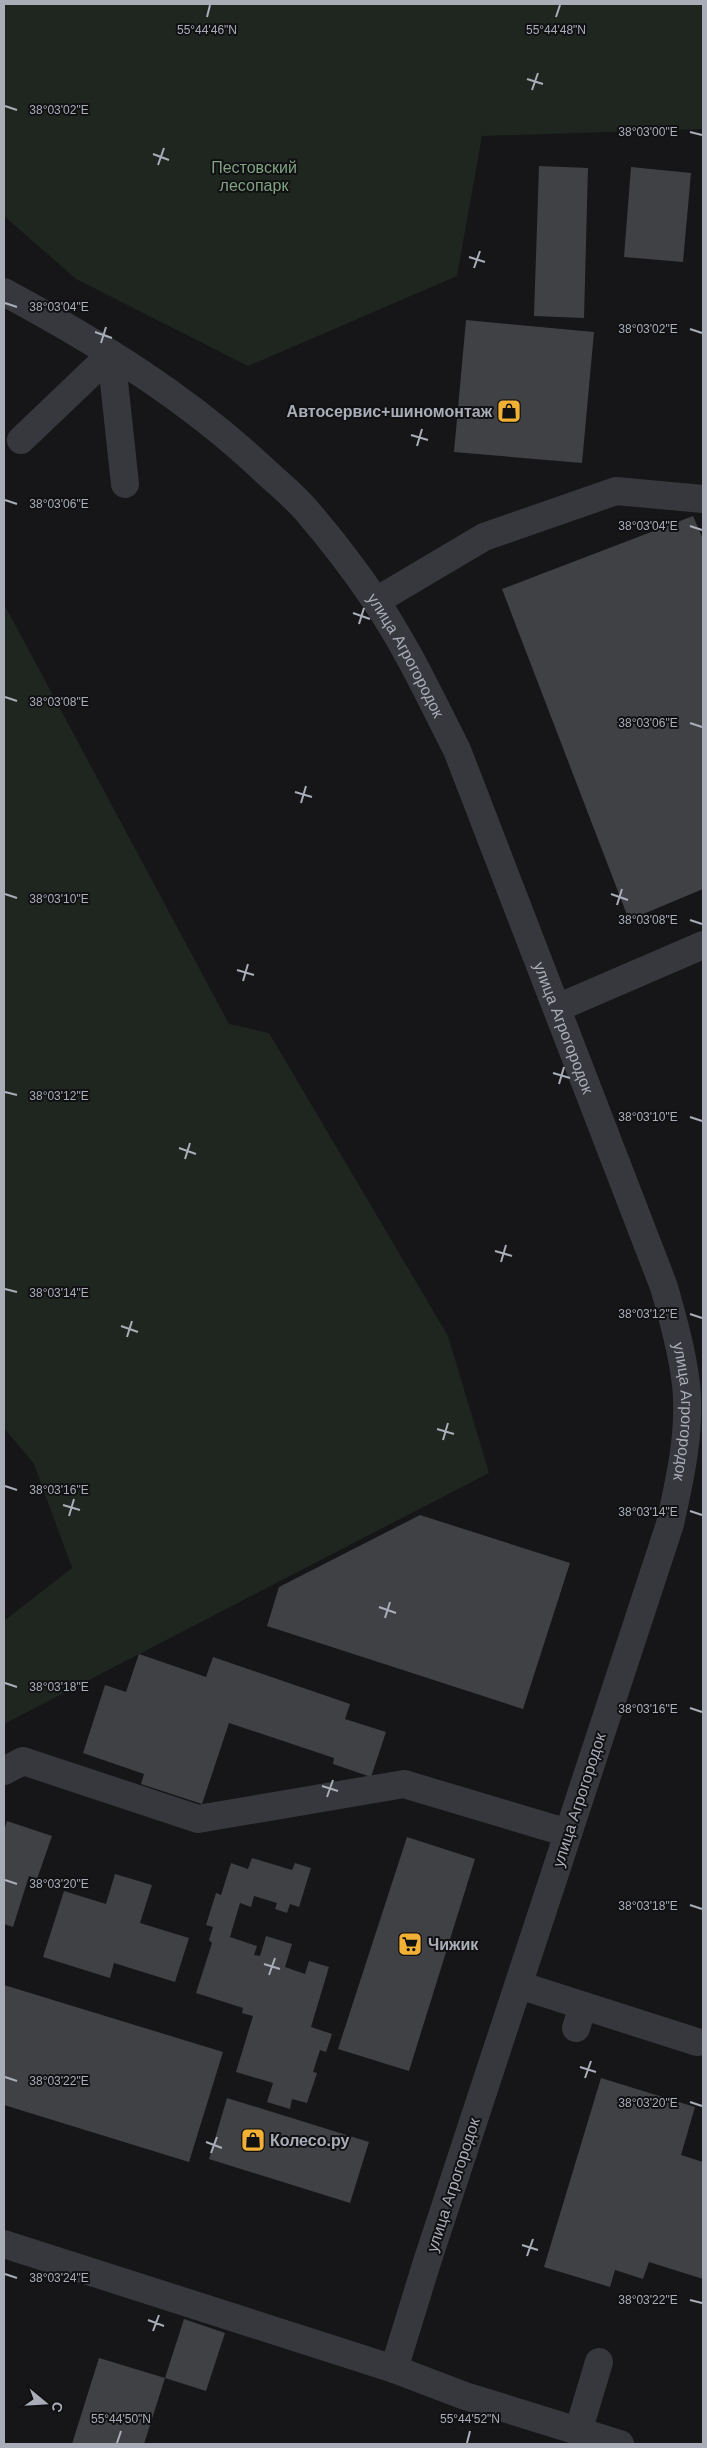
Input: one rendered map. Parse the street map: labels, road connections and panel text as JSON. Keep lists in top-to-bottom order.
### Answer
{
  "streets": {
    "street": ["улица Агрогородок"]
  },
  "parks": ["Пестовский лесопарк"],
  "places": {
    "shop": ["Автосервис+шиномонтаж", "Колесо.ру"],
    "supermarket": ["Чижик"]
  },
  "north": "right",
  "coordinates": [
    "55°44'46\"N",
    "55°44'48\"N",
    "38°03'02\"E",
    "38°03'00\"E",
    "38°03'04\"E",
    "38°03'06\"E",
    "38°03'08\"E",
    "38°03'10\"E",
    "38°03'12\"E",
    "38°03'14\"E",
    "38°03'16\"E",
    "38°03'18\"E",
    "38°03'20\"E",
    "38°03'22\"E",
    "38°03'24\"E",
    "55°44'50\"N",
    "55°44'52\"N"
  ]
}
